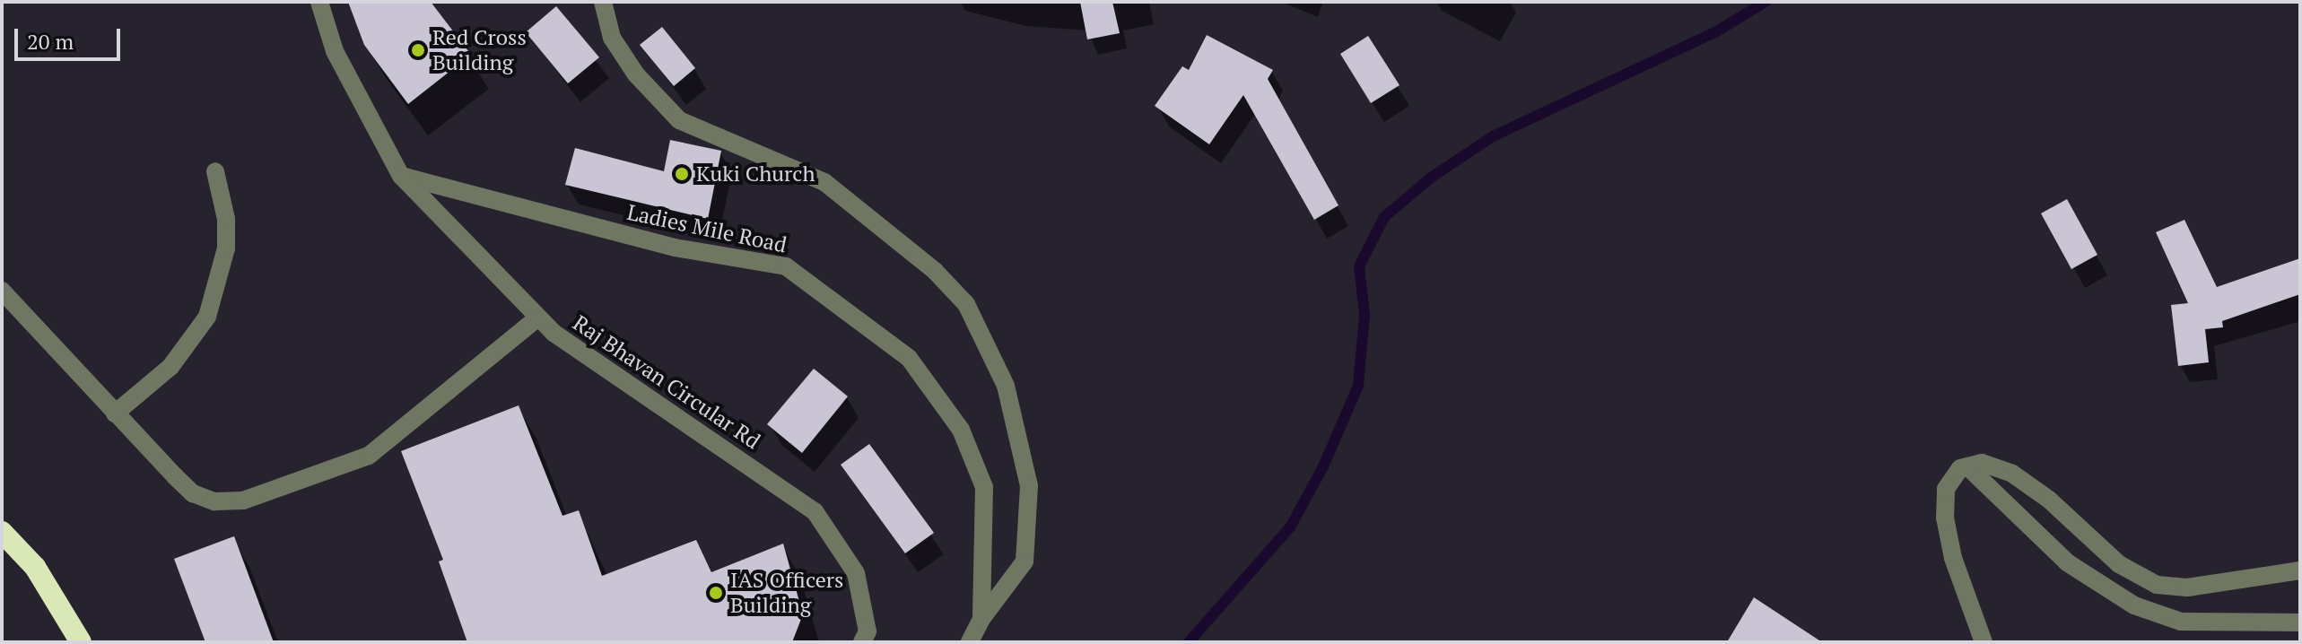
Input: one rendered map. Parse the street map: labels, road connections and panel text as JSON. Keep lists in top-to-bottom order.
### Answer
{
  "streets": {
    "street": ["Ladies Mile Road", "Raj Bhavan Circular Rd"]
  },
  "crossings": [
    ["Ladies Mile Road", "Raj Bhavan Circular Rd"]
  ],
  "places": ["Red Cross Building", "Kuki Church", "IAS Officers Building"],
  "scale_bar": "20 m"
}
